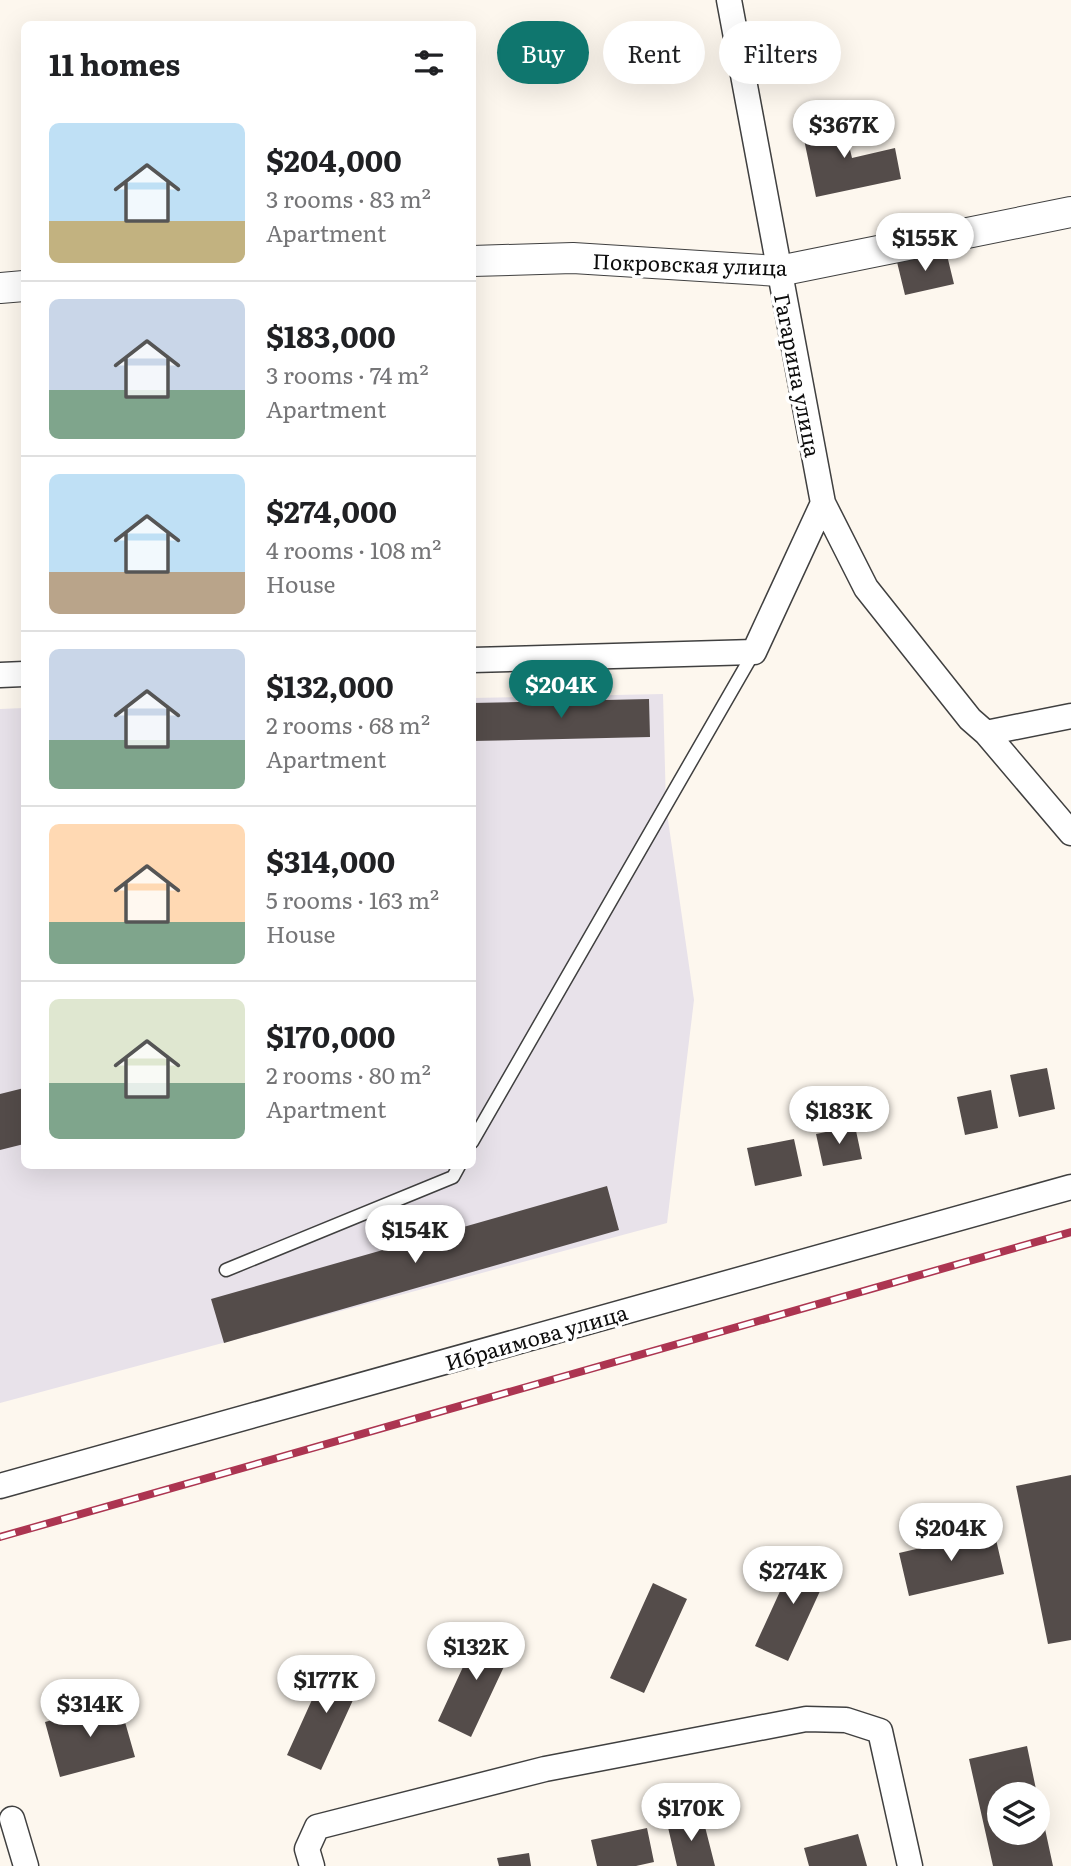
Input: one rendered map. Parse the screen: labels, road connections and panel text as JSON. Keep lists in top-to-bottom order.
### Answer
{
  "streets": {
    "street": ["Покровская улица", "Гагарина улица", "Ибраимова улица"]
  },
  "crossings": [
    ["Покровская улица", "Гагарина улица"]
  ],
  "page": {
    "chip": ["Buy", "Rent", "Filters"],
    "heading": "11 homes",
    "price": [
      "$367K",
      "$155K",
      "$204K",
      "$183K",
      "$154K",
      "$204K",
      "$274K",
      "$132K",
      "$177K",
      "$314K",
      "$170K"
    ],
    "list": [
      {
        "name": "$204,000",
        "note": "3 rooms · 83 m² · Apartment"
      },
      {
        "name": "$183,000",
        "note": "3 rooms · 74 m² · Apartment"
      },
      {
        "name": "$274,000",
        "note": "4 rooms · 108 m² · House"
      },
      {
        "name": "$132,000",
        "note": "2 rooms · 68 m² · Apartment"
      },
      {
        "name": "$314,000",
        "note": "5 rooms · 163 m² · House"
      },
      {
        "name": "$170,000",
        "note": "2 rooms · 80 m² · Apartment"
      }
    ]
  }
}
